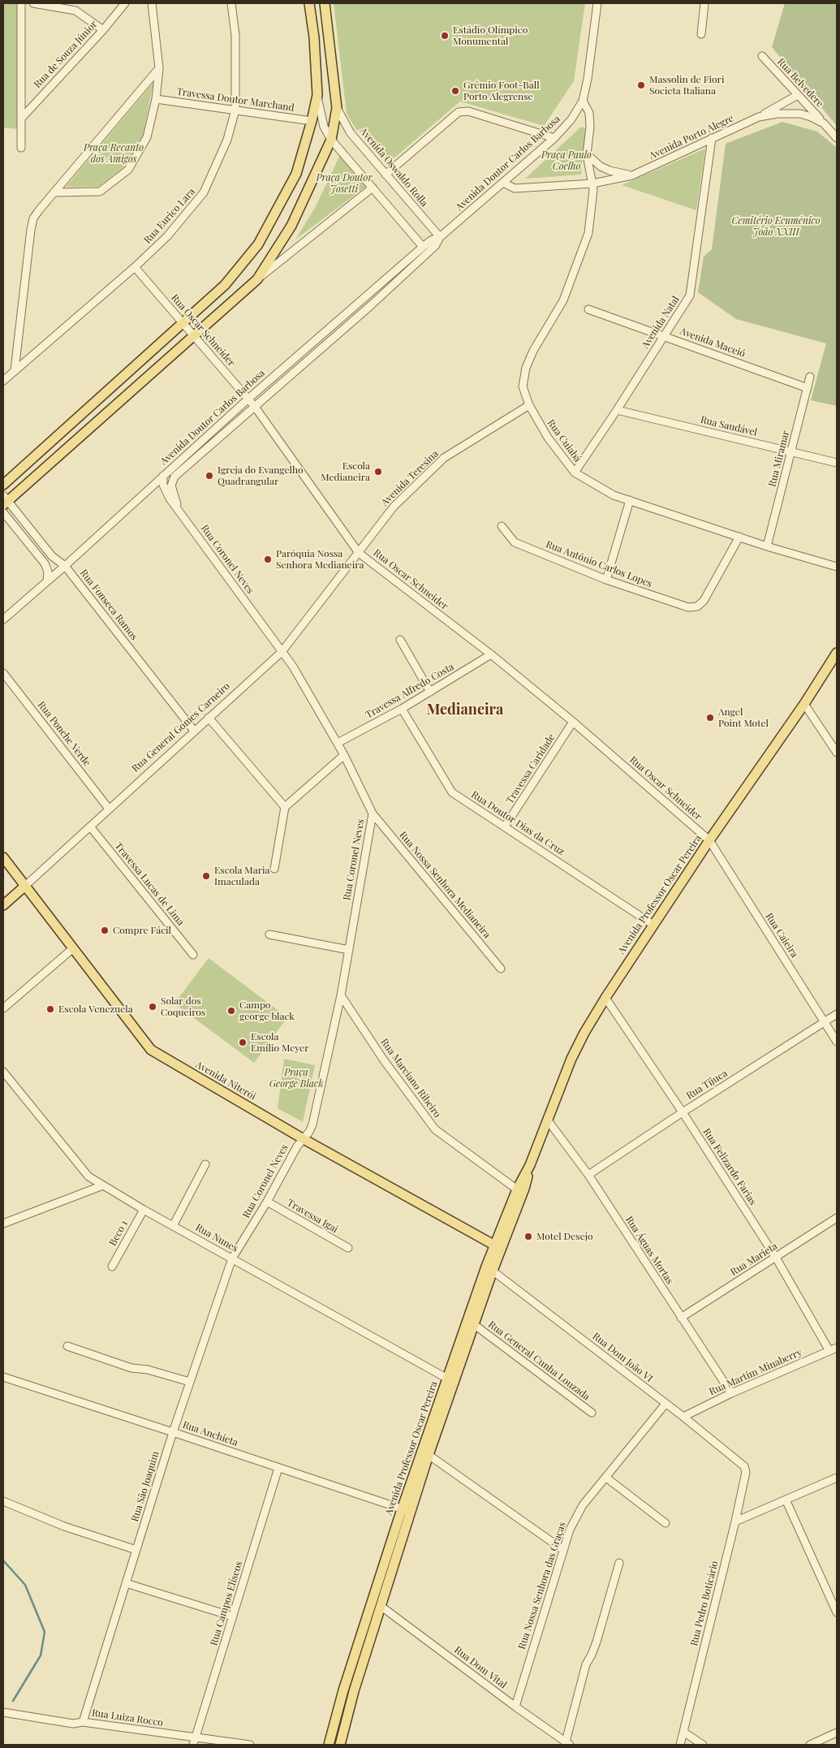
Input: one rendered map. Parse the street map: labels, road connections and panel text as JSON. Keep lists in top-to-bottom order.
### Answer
{
  "streets": {
    "main road": ["Rua General Gomes Carneiro", "Avenida Professor Oscar Pereira", "Avenida Niterói"],
    "street": [
      "Rua de Souza Júnior",
      "Rua Belvedere",
      "Travessa Doutor Marchand",
      "Avenida Porto Alegre",
      "Avenida Doutor Carlos Barbosa",
      "Avenida Oswaldo Rolla",
      "Rua Eurico Lara",
      "Avenida Natal",
      "Rua Oscar Schneider",
      "Avenida Maceió",
      "Rua Saudável",
      "Rua Cuiabá",
      "Rua Miramar",
      "Avenida Teresina",
      "Rua Coronel Neves",
      "Rua Antônio Carlos Lopes",
      "Rua Fonseca Ramos",
      "Travessa Alfredo Costa",
      "Rua Ponche Verde",
      "Travessa Caridade",
      "Rua Doutor Dias da Cruz",
      "Travessa Lucas de Lima",
      "Rua Nossa Senhora Medianeira",
      "Rua Caieira",
      "Rua Marciano Ribeiro",
      "Rua Tijuca",
      "Rua Felizardo Farias",
      "Travessa Igai",
      "Beco 1",
      "Rua Nunes",
      "Rua Águas Mortas",
      "Rua Marieta",
      "Rua Dom João VI",
      "Rua General Cunha Louzada",
      "Rua Martim Minaberry",
      "Rua Anchieta",
      "Rua São Joaquim",
      "Rua Nossa Senhora das Graças",
      "Rua Campos Elíseos",
      "Rua Pedro Boticário",
      "Rua Dom Vital",
      "Rua Luiza Rocco"
    ]
  },
  "crossings": [
    ["Rua Belvedere", "Avenida Porto Alegre"],
    ["Travessa Doutor Marchand", "Rua Eurico Lara"],
    ["Avenida Porto Alegre", "Avenida Doutor Carlos Barbosa"],
    ["Avenida Porto Alegre", "Avenida Natal"],
    ["Avenida Porto Alegre", "Rua Cuiabá"],
    ["Avenida Doutor Carlos Barbosa", "Avenida Oswaldo Rolla"],
    ["Avenida Doutor Carlos Barbosa", "Rua Oscar Schneider"],
    ["Avenida Doutor Carlos Barbosa", "Rua Coronel Neves"],
    ["Avenida Doutor Carlos Barbosa", "Rua Fonseca Ramos"],
    ["Rua Eurico Lara", "Rua Oscar Schneider"],
    ["Avenida Natal", "Avenida Maceió"],
    ["Avenida Natal", "Rua Saudável"],
    ["Avenida Natal", "Rua Cuiabá"],
    ["Rua Oscar Schneider", "Avenida Teresina"],
    ["Rua Oscar Schneider", "Travessa Alfredo Costa"],
    ["Rua Oscar Schneider", "Rua General Gomes Carneiro"],
    ["Rua Oscar Schneider", "Travessa Caridade"],
    ["Rua Oscar Schneider", "Avenida Professor Oscar Pereira"],
    ["Rua Oscar Schneider", "Rua Caieira"],
    ["Avenida Maceió", "Rua Miramar"],
    ["Rua Saudável", "Rua Miramar"],
    ["Rua Cuiabá", "Rua Miramar"],
    ["Rua Cuiabá", "Avenida Teresina"],
    ["Rua Cuiabá", "Rua Antônio Carlos Lopes"],
    ["Avenida Teresina", "Rua General Gomes Carneiro"],
    ["Rua Coronel Neves", "Travessa Alfredo Costa"],
    ["Rua Coronel Neves", "Rua General Gomes Carneiro"],
    ["Rua Coronel Neves", "Rua Nossa Senhora Medianeira"],
    ["Rua Coronel Neves", "Rua Marciano Ribeiro"],
    ["Rua Coronel Neves", "Avenida Niterói"],
    ["Rua Coronel Neves", "Travessa Igai"],
    ["Rua Coronel Neves", "Rua Nunes"],
    ["Rua Coronel Neves", "Rua São Joaquim"],
    ["Rua Fonseca Ramos", "Rua General Gomes Carneiro"],
    ["Travessa Alfredo Costa", "Rua Doutor Dias da Cruz"],
    ["Rua General Gomes Carneiro", "Rua Ponche Verde"],
    ["Rua General Gomes Carneiro", "Travessa Lucas de Lima"],
    ["Rua General Gomes Carneiro", "Avenida Niterói"],
    ["Travessa Caridade", "Rua Doutor Dias da Cruz"],
    ["Rua Doutor Dias da Cruz", "Avenida Professor Oscar Pereira"],
    ["Avenida Professor Oscar Pereira", "Rua Caieira"],
    ["Avenida Professor Oscar Pereira", "Rua Marciano Ribeiro"],
    ["Avenida Professor Oscar Pereira", "Avenida Niterói"],
    ["Avenida Professor Oscar Pereira", "Rua Felizardo Farias"],
    ["Avenida Professor Oscar Pereira", "Rua Nunes"],
    ["Avenida Professor Oscar Pereira", "Rua Águas Mortas"],
    ["Avenida Professor Oscar Pereira", "Rua Dom João VI"],
    ["Avenida Professor Oscar Pereira", "Rua General Cunha Louzada"],
    ["Avenida Professor Oscar Pereira", "Rua Anchieta"],
    ["Avenida Professor Oscar Pereira", "Rua Dom Vital"],
    ["Rua Caieira", "Rua Tijuca"],
    ["Rua Tijuca", "Rua Felizardo Farias"],
    ["Rua Tijuca", "Rua Águas Mortas"],
    ["Rua Felizardo Farias", "Rua Marieta"],
    ["Rua Felizardo Farias", "Rua Martim Minaberry"],
    ["Beco 1", "Rua Nunes"],
    ["Rua Nunes", "Rua São Joaquim"],
    ["Rua Águas Mortas", "Rua Marieta"],
    ["Rua Águas Mortas", "Rua Martim Minaberry"],
    ["Rua Dom João VI", "Rua Martim Minaberry"],
    ["Rua Dom João VI", "Rua Nossa Senhora das Graças"],
    ["Rua Dom João VI", "Rua Pedro Boticário"],
    ["Rua Anchieta", "Rua São Joaquim"],
    ["Rua Anchieta", "Rua Campos Elíseos"],
    ["Rua São Joaquim", "Rua Luiza Rocco"],
    ["Rua Nossa Senhora das Graças", "Rua Dom Vital"],
    ["Rua Campos Elíseos", "Rua Luiza Rocco"]
  ],
  "districts": ["Medianeira"],
  "parks": [
    "Praça Recanto dos Amigos",
    "Praça Paulo Coelho",
    "Praça Doutor Josetti",
    "Cemitério Ecumênico João XXIII",
    "Praça George Black"
  ],
  "places": [
    "Estádio Olímpico Monumental",
    "Massolin de Fiori Societa Italiana",
    "Grêmio Foot-Ball Porto Alegrense",
    "Escola Medianeira",
    "Igreja do Evangelho Quadrangular",
    "Paróquia Nossa Senhora Medianeira",
    "Angel Point Motel",
    "Escola Maria Imaculada",
    "Compre Fácil",
    "Solar dos Coqueiros",
    "Escola Venezuela",
    "Campo george black",
    "Escola Emílio Meyer",
    "Motel Desejo"
  ]
}
